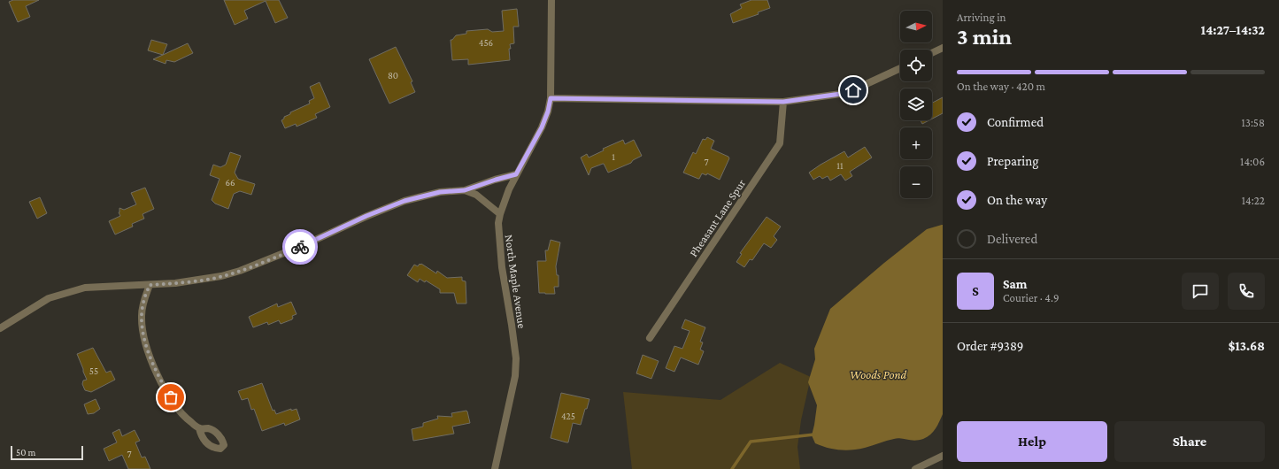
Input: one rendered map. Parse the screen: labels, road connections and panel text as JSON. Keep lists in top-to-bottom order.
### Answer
{
  "streets": {
    "street": ["Pheasant Lane Spur", "North Maple Avenue"]
  },
  "water": ["Woods Pond"],
  "house_numbers": [
    "456",
    "80",
    "1",
    "7",
    "11",
    "66",
    "55",
    "425",
    "7"
  ],
  "scale_bar": "50 m",
  "north": "right",
  "page": {
    "heading": ["3 min", "Arriving in", "14:27–14:32"],
    "panel": [
      "Sam",
      "Courier · 4.9",
      "Order #9389",
      "$13.68"
    ],
    "map_buttons": ["+", "−"],
    "bar": "On the way · 420 m",
    "list": [
      ["Confirmed", "13:58"],
      ["Preparing", "14:06"],
      ["On the way", "14:22"],
      "Delivered"
    ],
    "round": "S",
    "buttons": ["Help", "Share"],
    "scale": "50 m"
  }
}
